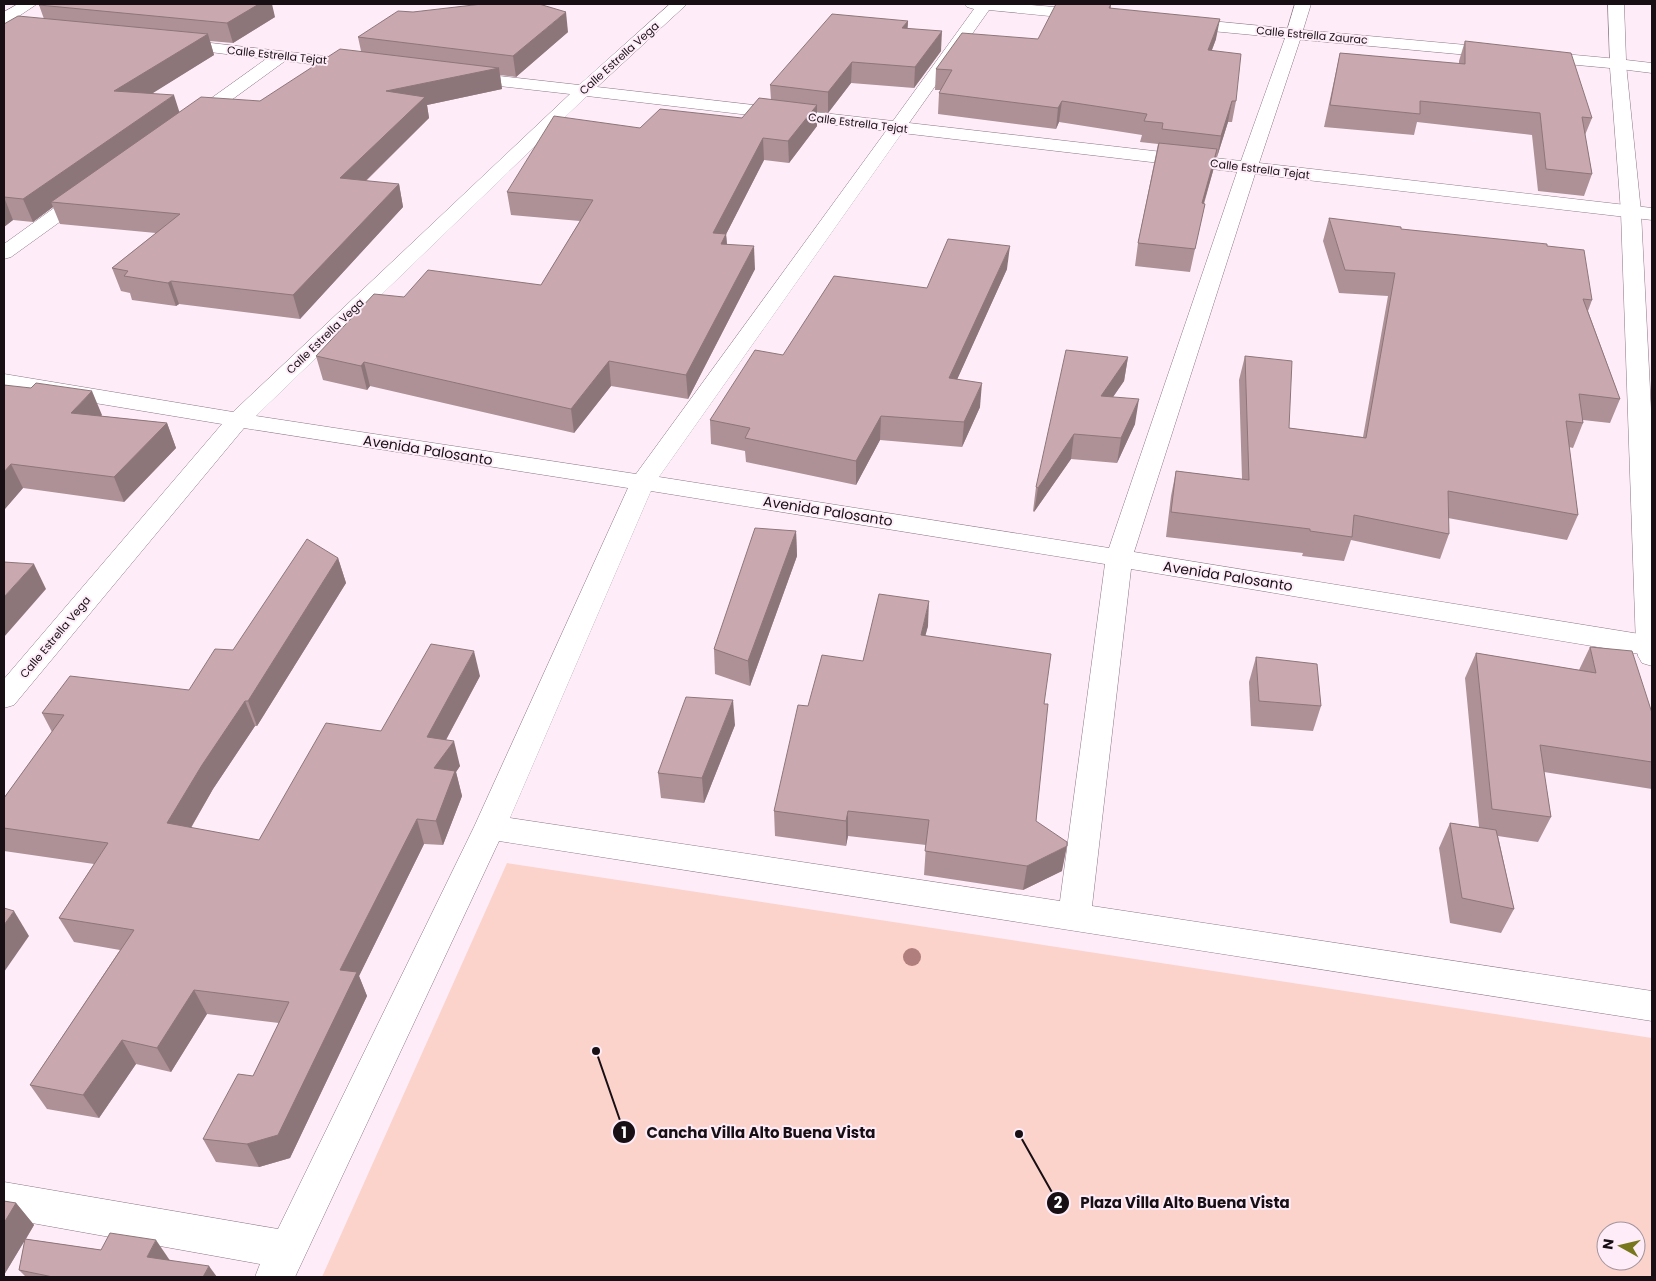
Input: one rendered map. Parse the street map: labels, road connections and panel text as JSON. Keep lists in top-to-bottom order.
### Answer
{
  "streets": {
    "street": [
      "Calle Estrella Zaurac",
      "Calle Estrella Tejat",
      "Calle Estrella Vega",
      "Avenida Palosanto"
    ]
  },
  "crossings": [
    ["Calle Estrella Tejat", "Calle Estrella Vega"],
    ["Calle Estrella Vega", "Avenida Palosanto"]
  ],
  "places": ["Cancha Villa Alto Buena Vista", "Plaza Villa Alto Buena Vista"],
  "north": "left"
}
